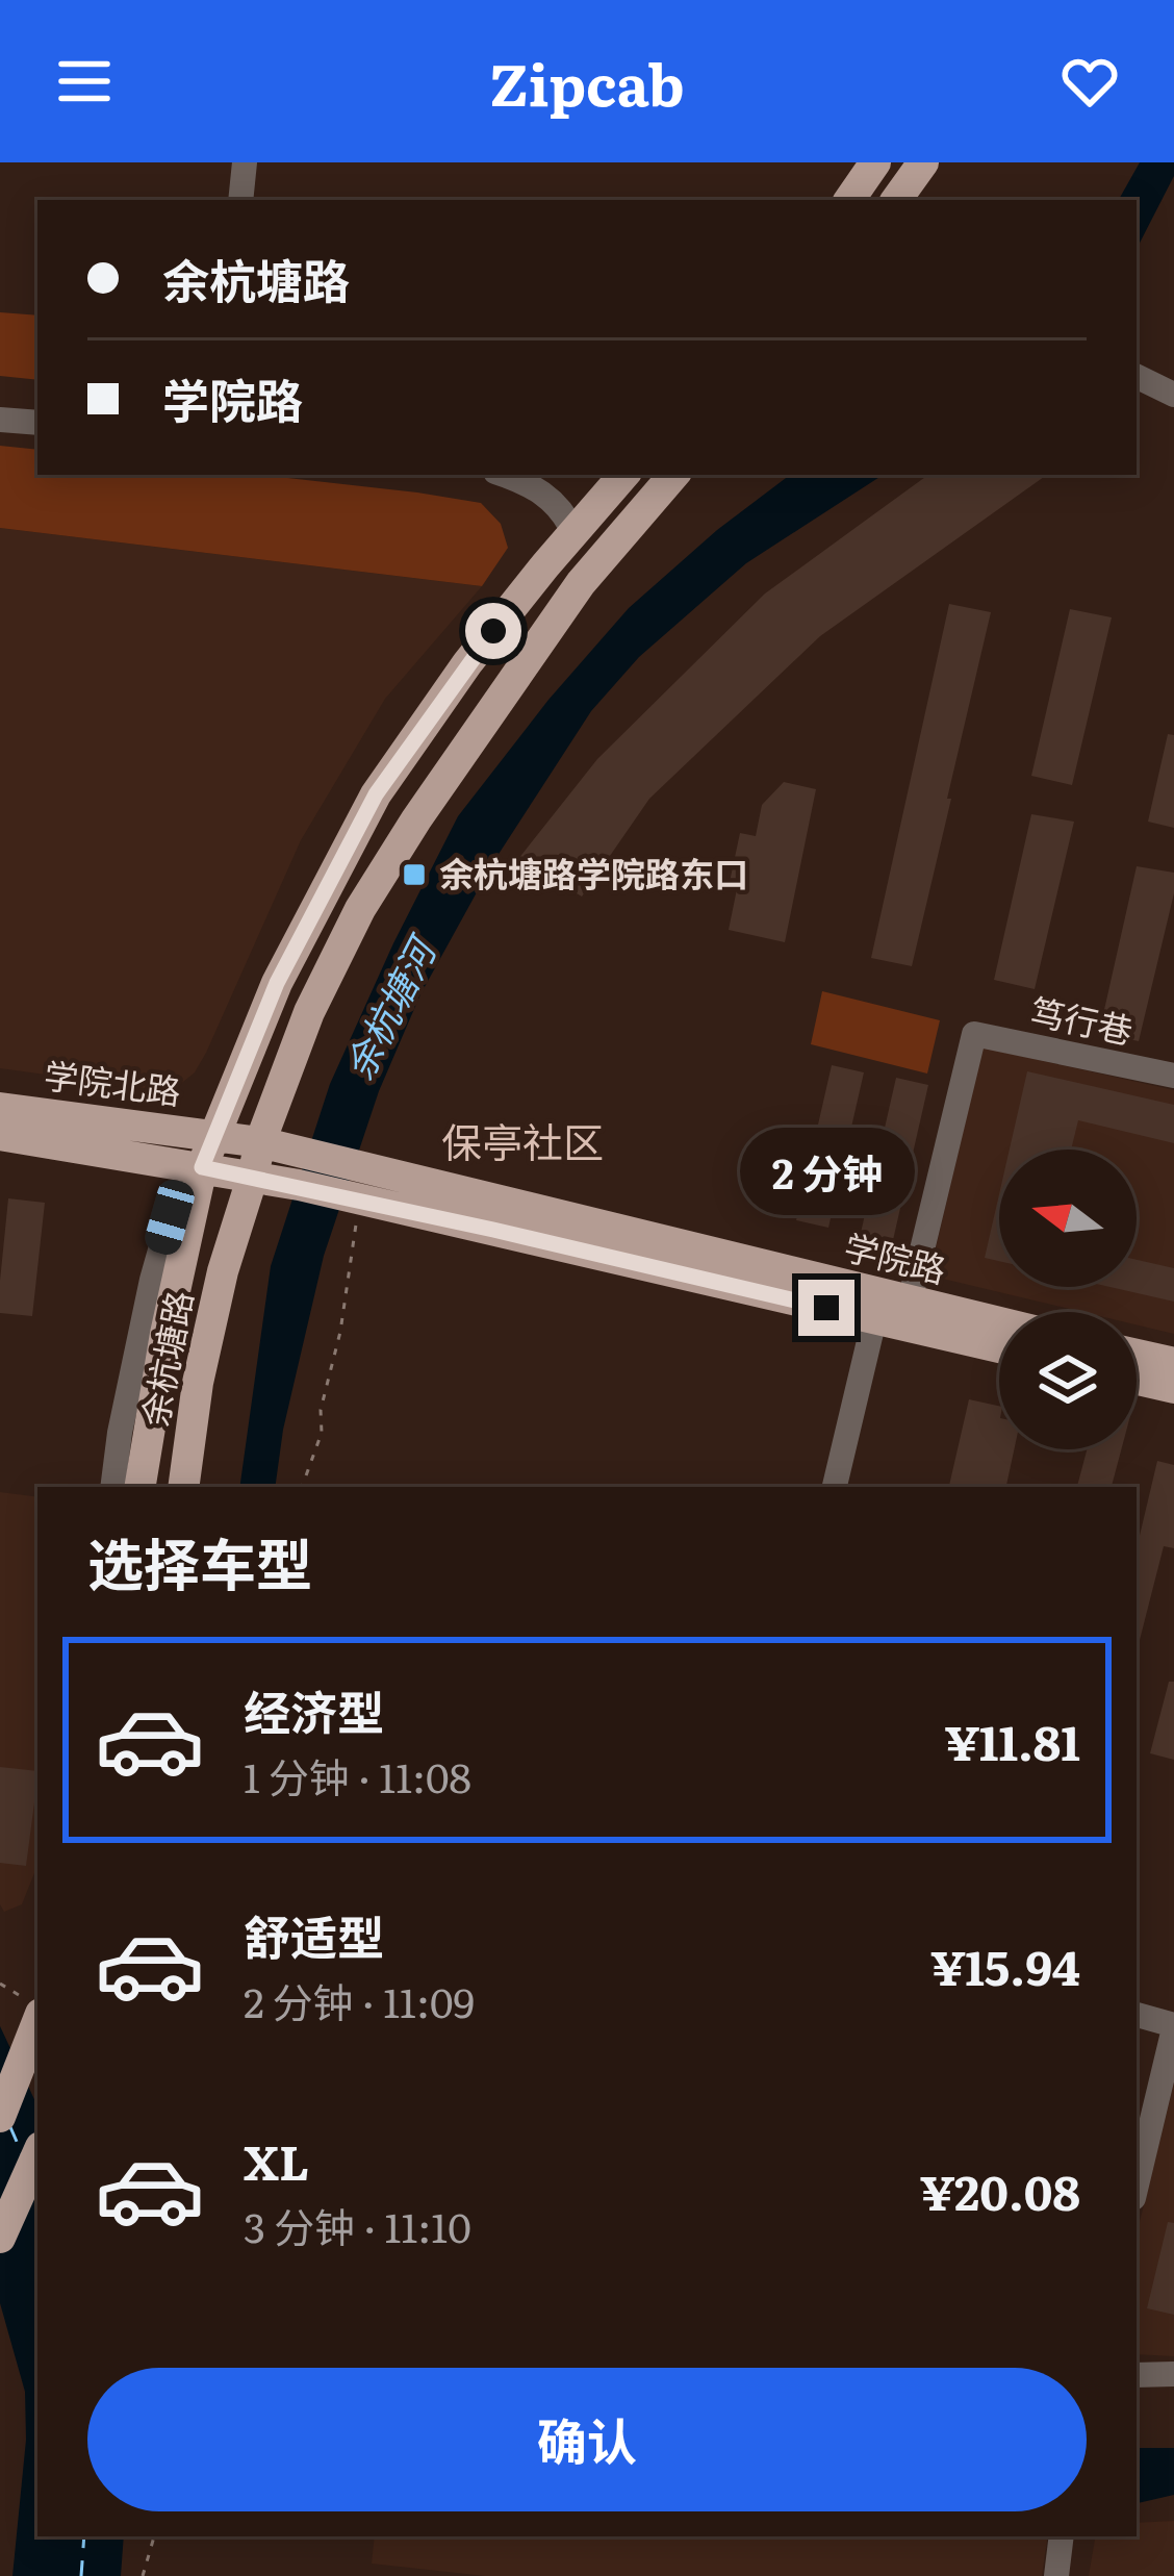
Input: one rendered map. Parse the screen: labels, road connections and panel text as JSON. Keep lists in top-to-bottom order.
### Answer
{
  "streets": {
    "main road": ["学院北路", "学院路", "余杭塘路"],
    "street": ["笃行巷"]
  },
  "crossings": [
    ["笃行巷", "学院路"],
    ["学院北路", "学院路"],
    ["学院北路", "余杭塘路"],
    ["学院路", "余杭塘路"]
  ],
  "districts": ["保亭社区"],
  "water": ["余杭塘河"],
  "places": {
    "transit": ["余杭塘路学院路东口"]
  },
  "north": "left",
  "page": {
    "header": "Zipcab",
    "banner": ["余杭塘路", "学院路"],
    "bubble": "2 分钟",
    "heading": "选择车型",
    "list": [
      {
        "name": "经济型",
        "note": "1 分钟 · 11:08",
        "value": "¥11.81"
      },
      {
        "name": "舒适型",
        "note": "2 分钟 · 11:09",
        "value": "¥15.94"
      },
      {
        "name": "XL",
        "note": "3 分钟 · 11:10",
        "value": "¥20.08"
      }
    ],
    "buttons": "确认"
  }
}
